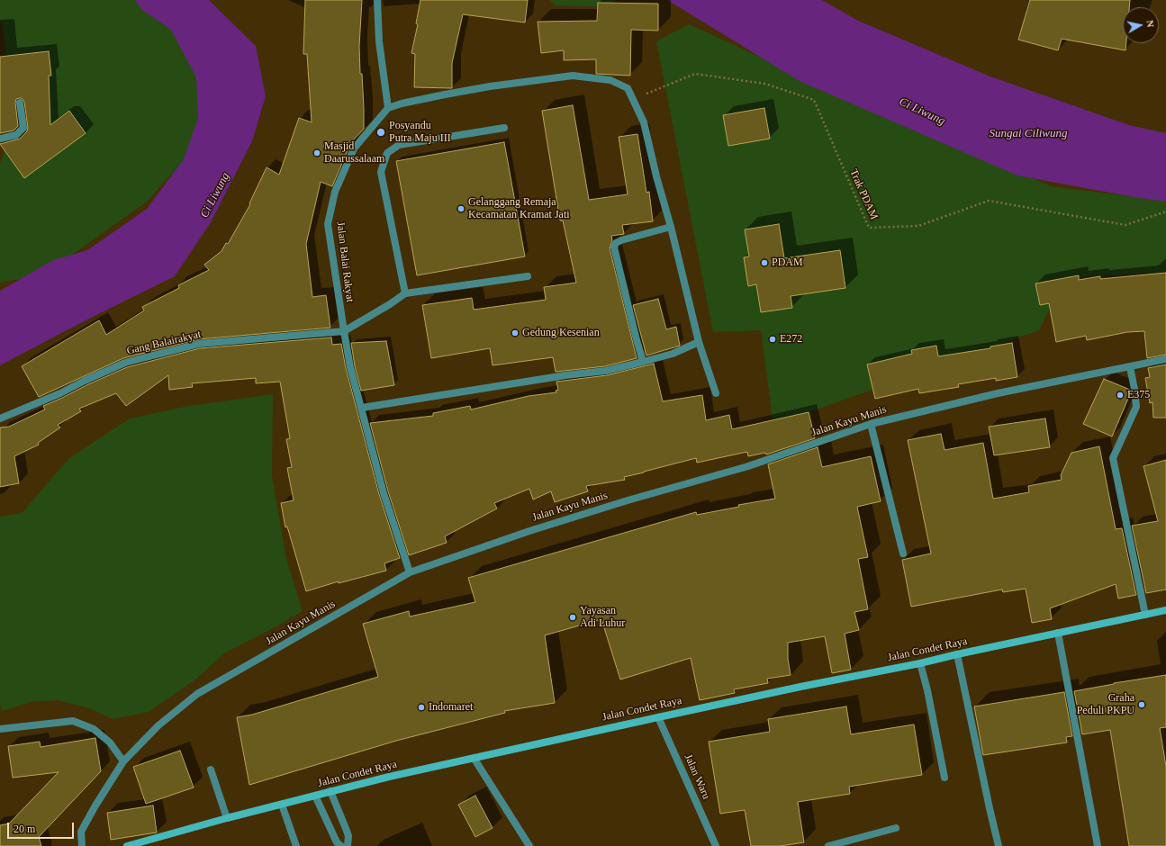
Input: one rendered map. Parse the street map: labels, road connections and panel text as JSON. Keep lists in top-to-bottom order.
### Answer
{
  "streets": {
    "street": [
      "Jalan Balai Rakyat",
      "Gang Balairakyat",
      "Jalan Kayu Manis",
      "Jalan Condet Raya",
      "Jalan Waru"
    ],
    "path": ["Trak PDAM"]
  },
  "crossings": [
    ["Jalan Balai Rakyat", "Gang Balairakyat"],
    ["Jalan Balai Rakyat", "Jalan Kayu Manis"],
    ["Jalan Condet Raya", "Jalan Waru"]
  ],
  "water": ["Ci Liwung", "Sungai Ciliwung"],
  "places": [
    "Posyandu Putra Maju III",
    "Masjid Daarussalaam",
    "Gelanggang Remaja Kecamatan Kramat Jati",
    "PDAM",
    "Gedung Kesenian",
    "E272",
    "E375",
    "Yayasan Adi Luhur",
    "Graha Peduli PKPU",
    "Indomaret"
  ],
  "scale_bar": "20 m",
  "north": "right"
}
